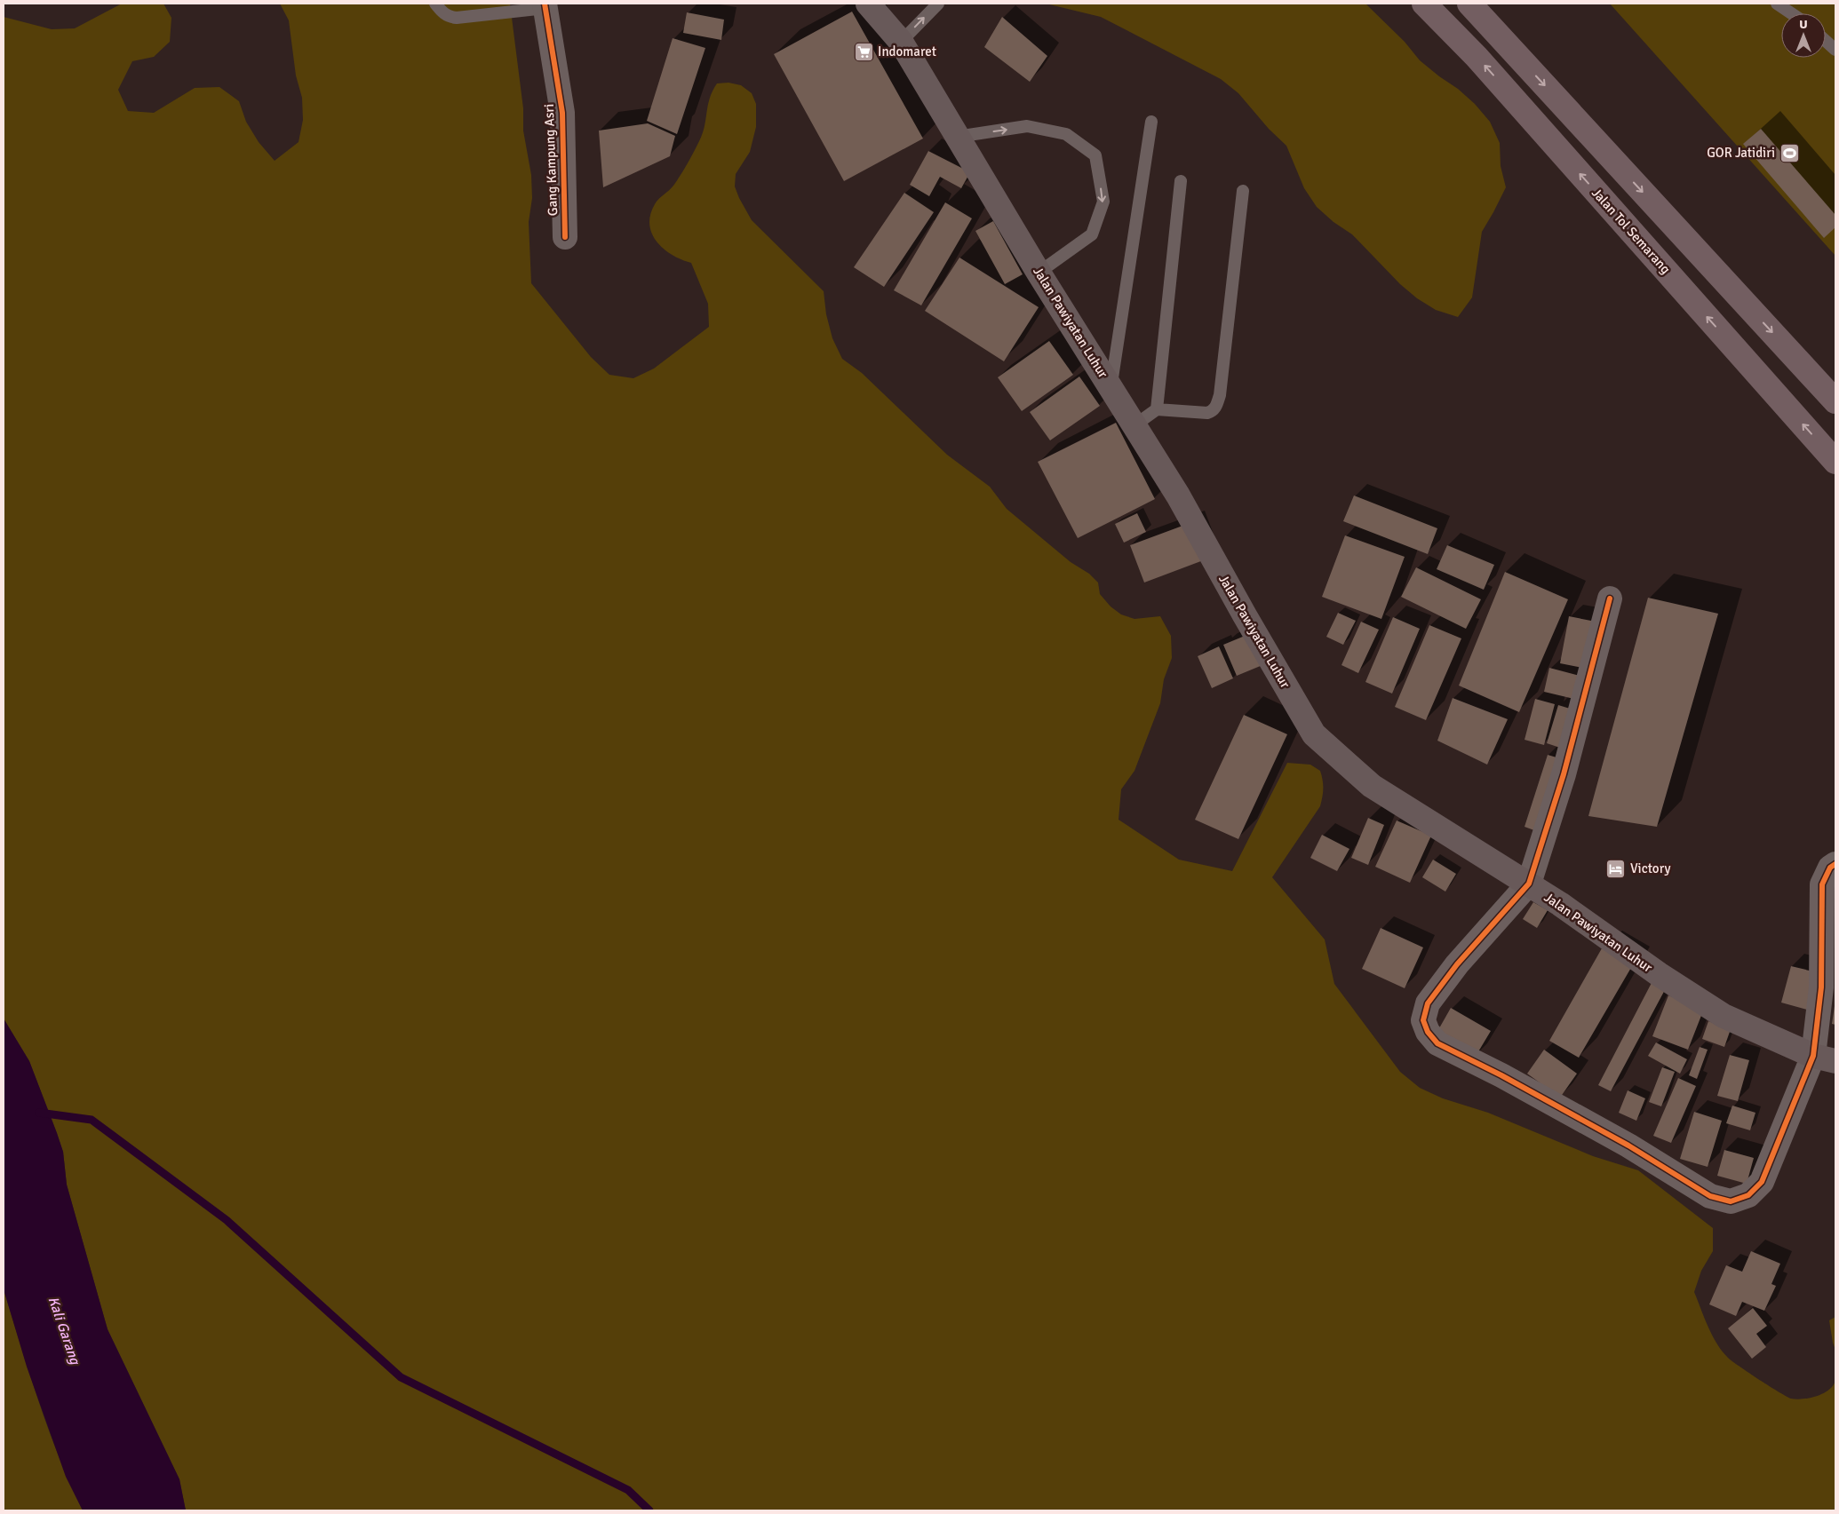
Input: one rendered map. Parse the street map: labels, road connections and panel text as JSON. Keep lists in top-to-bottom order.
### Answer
{
  "streets": {
    "highway": ["Jalan Tol Semarang"],
    "main road": ["Jalan Pawiyatan Luhur"],
    "street": ["Gang Kampung Asri"]
  },
  "water": ["Kali Garang"],
  "places": {
    "supermarket": ["Indomaret"],
    "sports": ["GOR Jatidiri"],
    "hotel": ["Victory"]
  },
  "north": "top"
}
